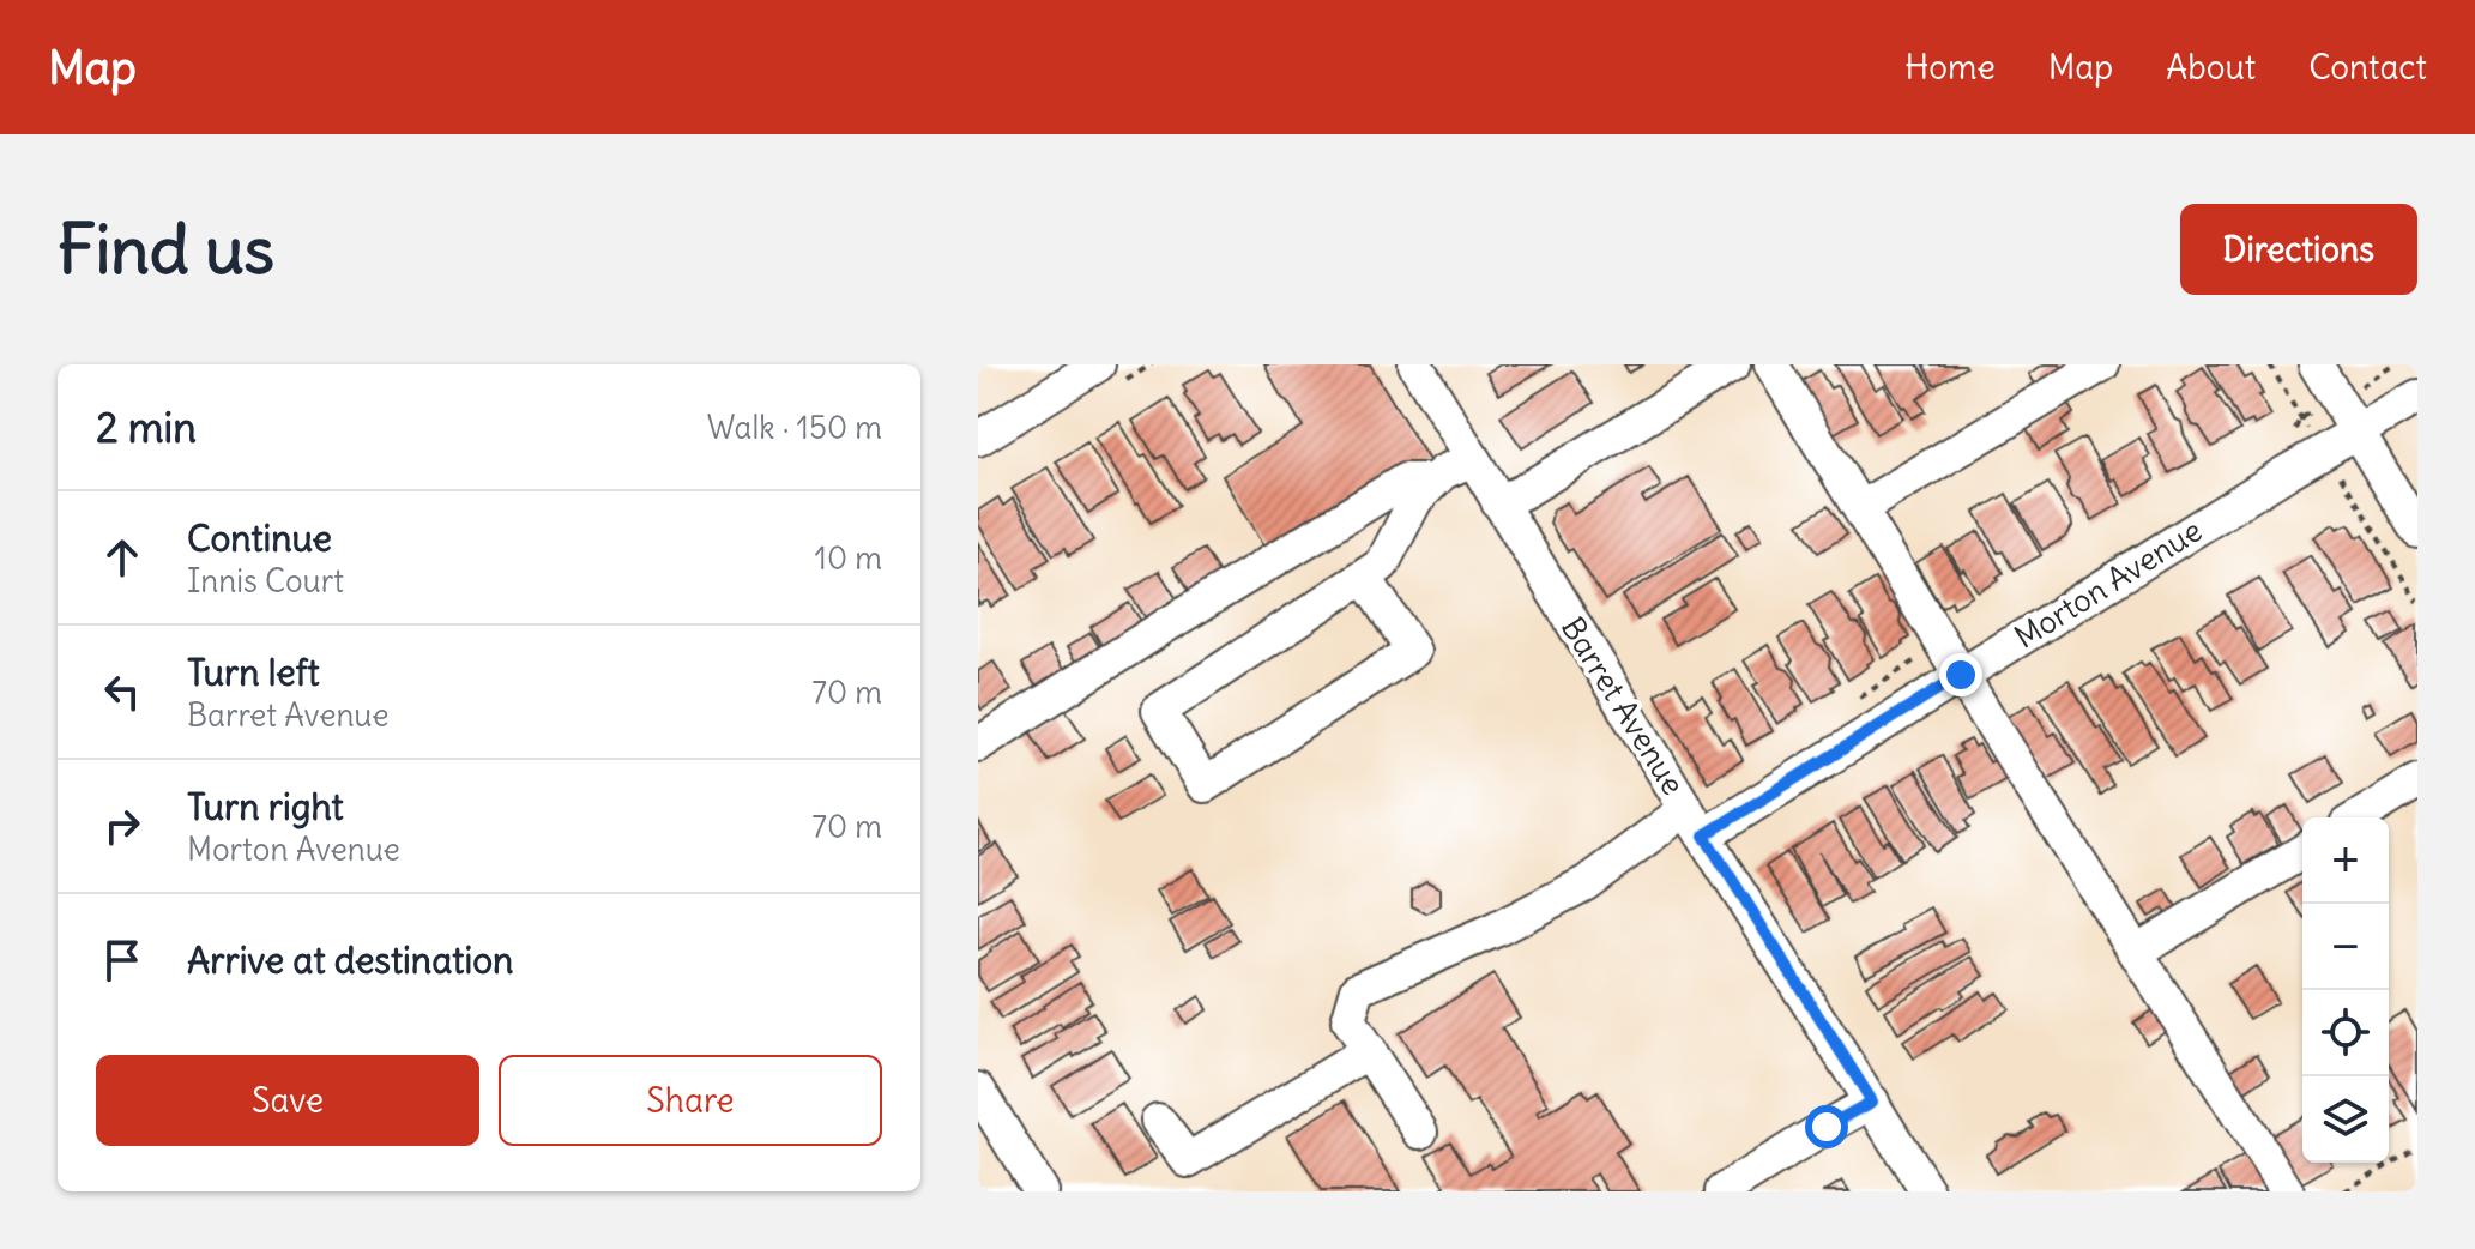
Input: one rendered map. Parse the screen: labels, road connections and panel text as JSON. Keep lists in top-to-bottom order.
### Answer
{
  "streets": {
    "street": ["Morton Avenue", "Barret Avenue"]
  },
  "crossings": [
    ["Morton Avenue", "Barret Avenue"]
  ],
  "page": {
    "header": "Map",
    "nav": [
      "Home",
      "Map",
      "About",
      "Contact"
    ],
    "buttons": [
      "Directions",
      ["Save", "Share"]
    ],
    "title": "Find us",
    "heading": ["2 min", "Walk · 150 m"],
    "list": [
      ["Continue", "Innis Court", "10 m"],
      ["Turn left", "Barret Avenue", "70 m"],
      ["Turn right", "Morton Avenue", "70 m"],
      "Arrive at destination"
    ],
    "map_buttons": ["+", "−"]
  }
}
